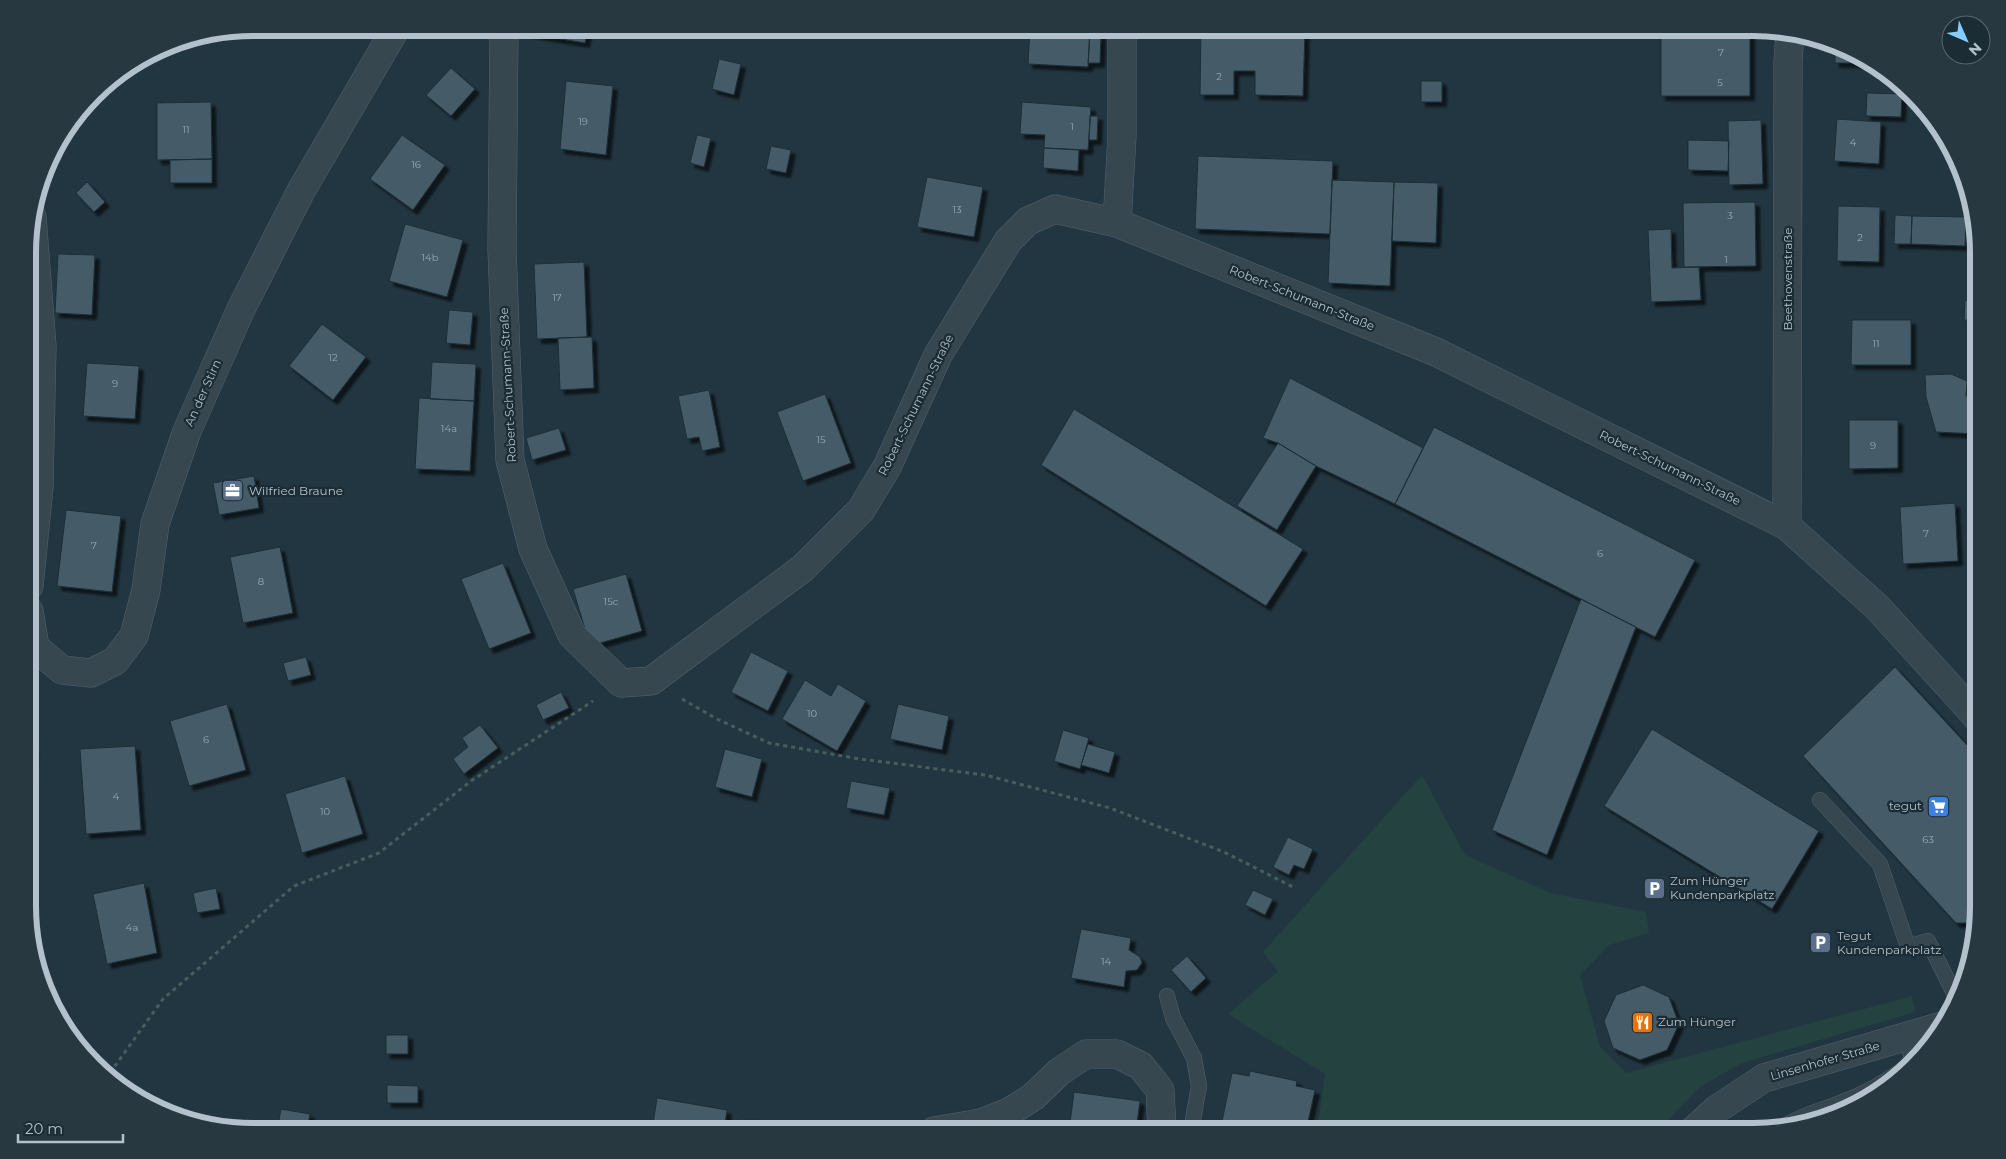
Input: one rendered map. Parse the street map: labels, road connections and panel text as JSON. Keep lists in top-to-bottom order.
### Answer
{
  "streets": {
    "street": [
      "Beethovenstraße",
      "Robert-Schumann-Straße",
      "An der Stirn",
      "Linsenhofer Straße"
    ]
  },
  "crossings": [
    ["Beethovenstraße", "Robert-Schumann-Straße"]
  ],
  "places": {
    "office": ["Wilfried Braune"],
    "supermarket": ["tegut"],
    "parking": ["Zum Hünger Kundenparkplatz", "Tegut Kundenparkplatz"],
    "restaurant": ["Zum Hünger"]
  },
  "house_numbers": [
    "7",
    "2",
    "5",
    "19",
    "1",
    "11",
    "4",
    "16",
    "13",
    "3",
    "2",
    "14b",
    "1",
    "17",
    "11",
    "12",
    "9",
    "14a",
    "15",
    "9",
    "7",
    "7",
    "6",
    "8",
    "15c",
    "10",
    "6",
    "4",
    "10",
    "63",
    "4a",
    "14"
  ],
  "scale_bar": "20 m",
  "north": "bottom right"
}
